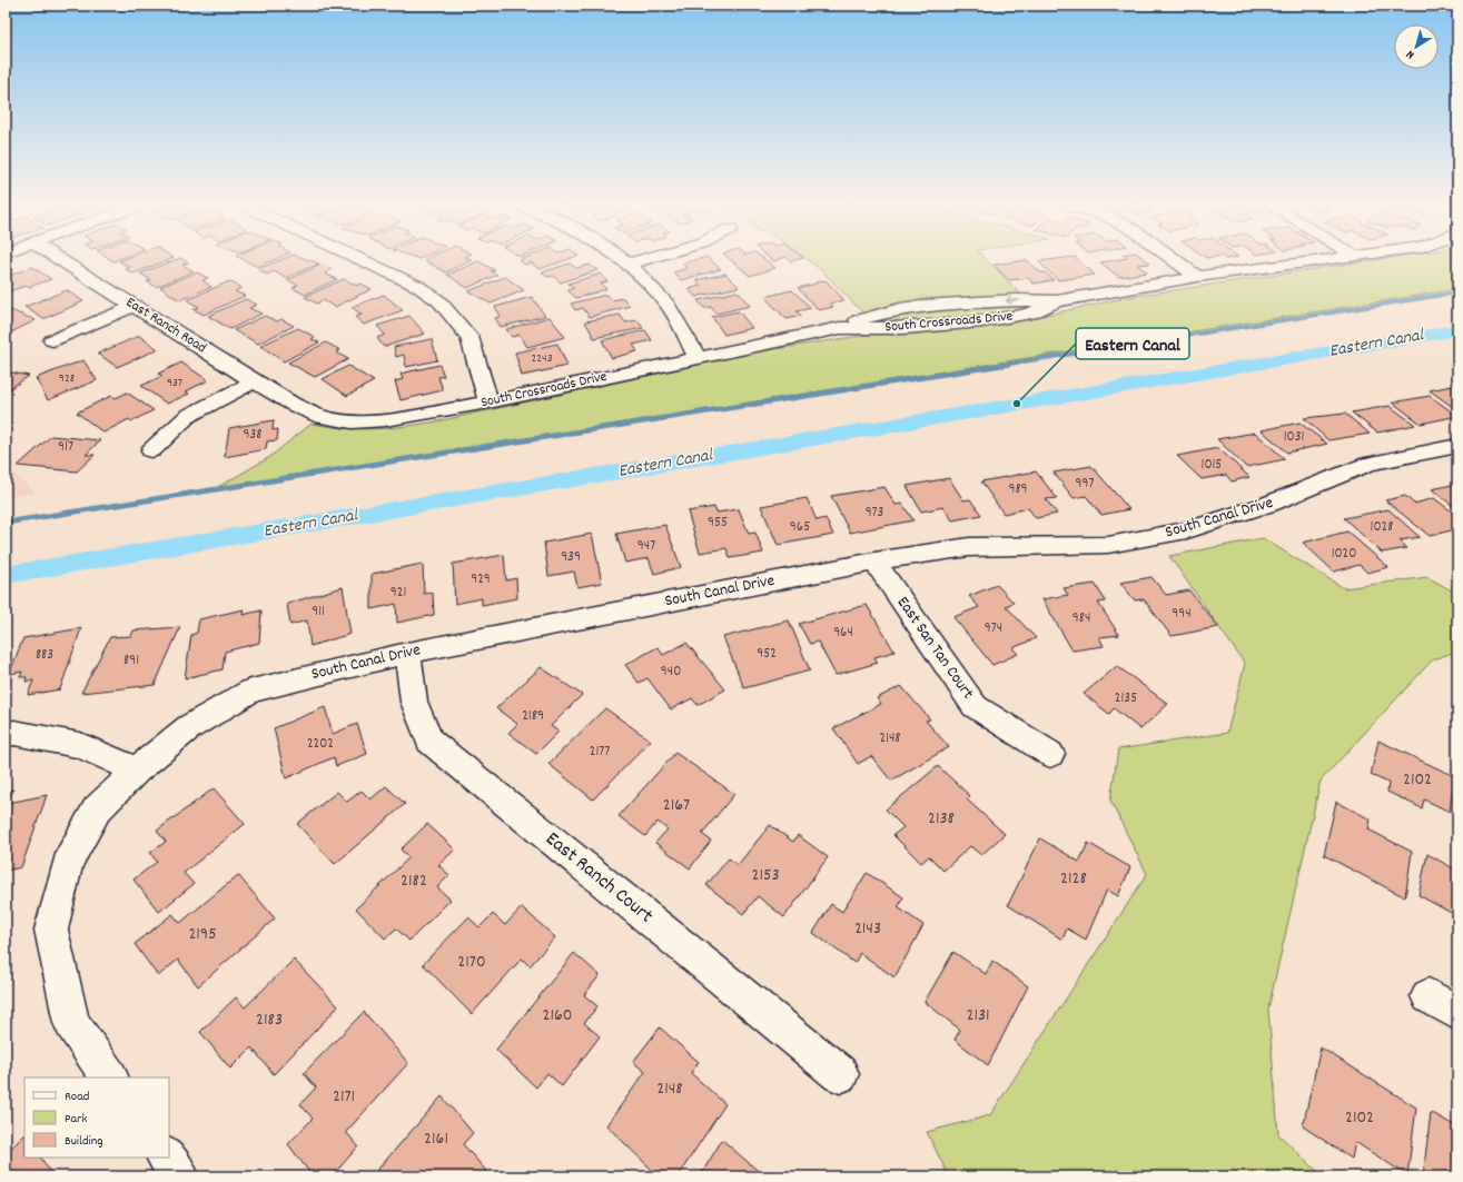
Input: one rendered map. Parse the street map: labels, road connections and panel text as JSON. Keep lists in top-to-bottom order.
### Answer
{
  "streets": {
    "street": [
      "South Crossroads Drive",
      "East Ranch Road",
      "South Canal Drive",
      "East San Tan Court",
      "East Ranch Court"
    ]
  },
  "crossings": [
    ["South Crossroads Drive", "East Ranch Road"],
    ["South Canal Drive", "East San Tan Court"],
    ["South Canal Drive", "East Ranch Court"]
  ],
  "water": ["Eastern Canal"],
  "places": ["Eastern Canal"],
  "house_numbers": [
    "2243",
    "928",
    "937",
    "938",
    "1031",
    "917",
    "1015",
    "997",
    "989",
    "973",
    "955",
    "965",
    "1028",
    "947",
    "1020",
    "939",
    "929",
    "921",
    "911",
    "994",
    "984",
    "974",
    "964",
    "952",
    "883",
    "891",
    "940",
    "2135",
    "2189",
    "2148",
    "2202",
    "2177",
    "2102",
    "2167",
    "2138",
    "2153",
    "2128",
    "2182",
    "2143",
    "2195",
    "2170",
    "2160",
    "2131",
    "2183",
    "2148",
    "2171",
    "2102",
    "2161"
  ],
  "legend": ["Road", "Park", "Building"],
  "north": "bottom left"
}
